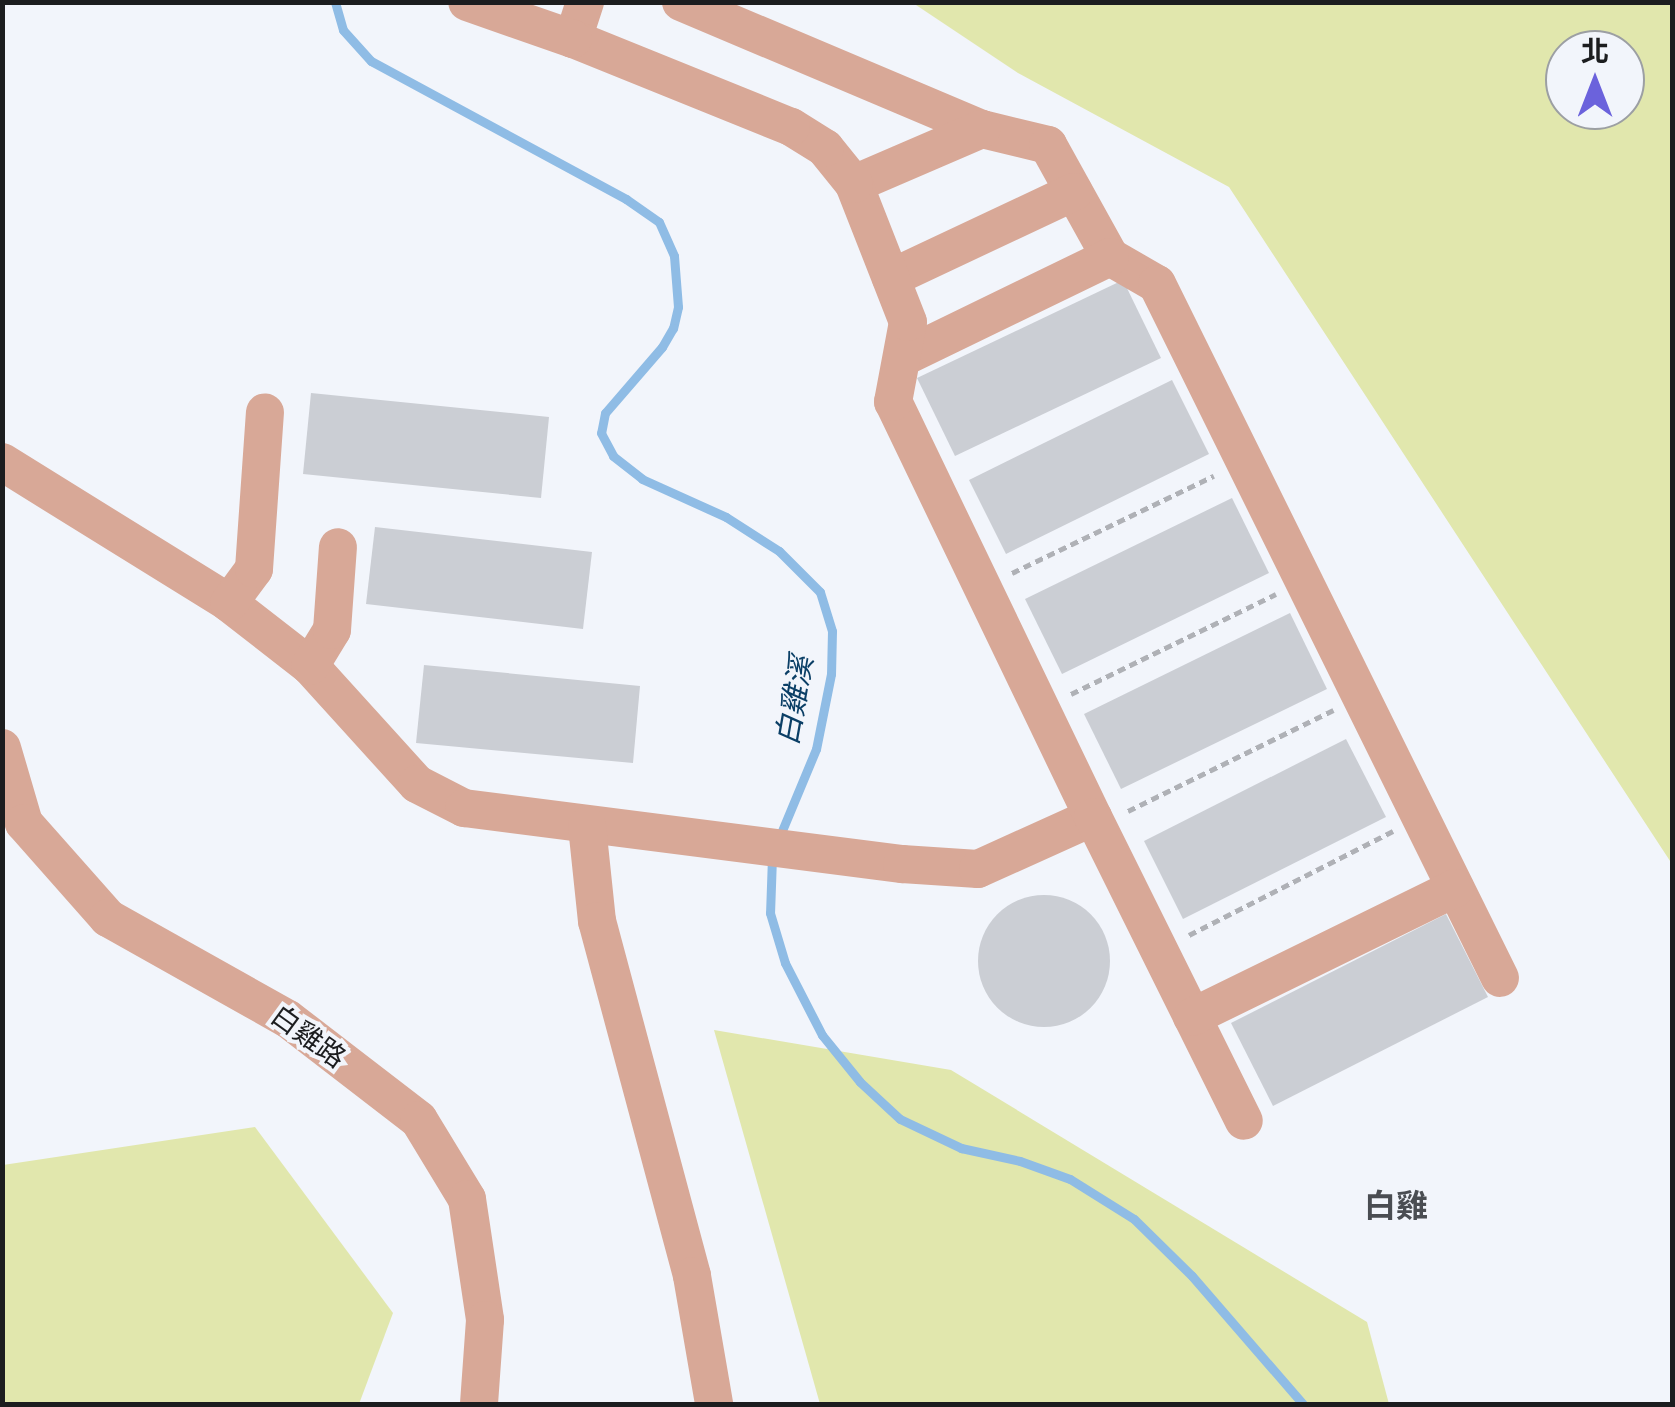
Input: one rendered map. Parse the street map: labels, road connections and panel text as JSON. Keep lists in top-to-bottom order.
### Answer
{
  "streets": {
    "street": ["白雞路"]
  },
  "districts": ["白雞"],
  "water": ["白雞溪"],
  "north": "top"
}
